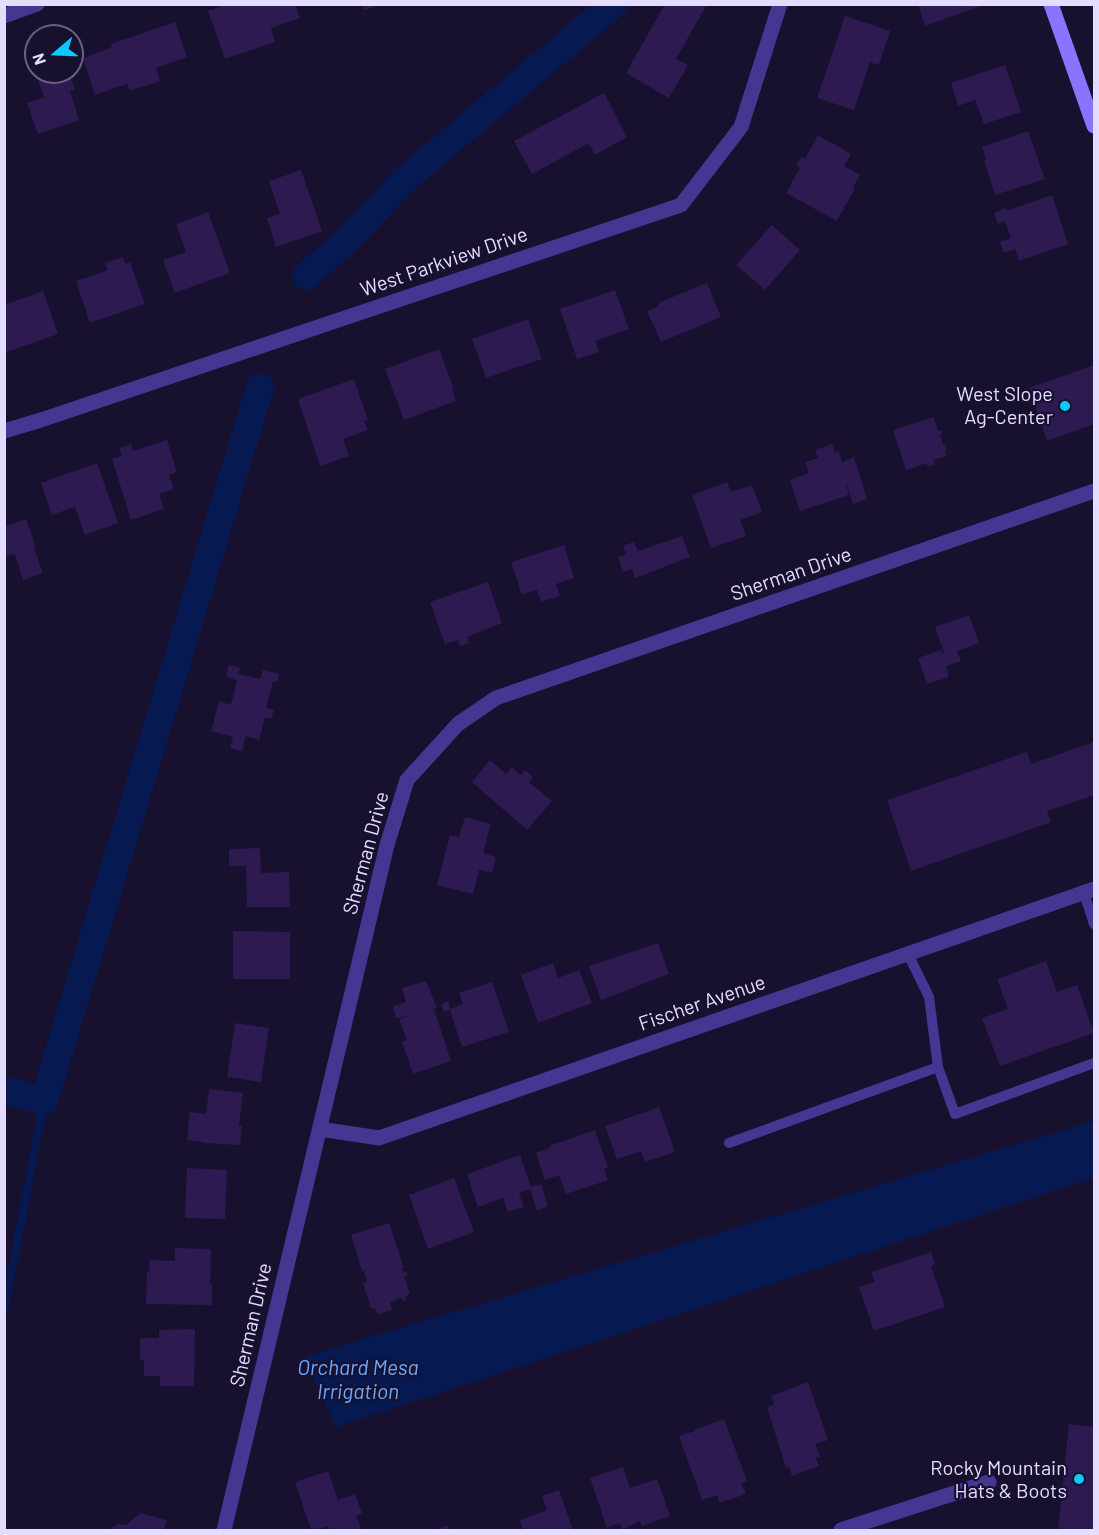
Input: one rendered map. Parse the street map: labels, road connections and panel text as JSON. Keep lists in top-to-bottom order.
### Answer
{
  "streets": {
    "street": ["West Parkview Drive", "Sherman Drive", "Fischer Avenue"]
  },
  "crossings": [
    ["Sherman Drive", "Fischer Avenue"]
  ],
  "water": ["Orchard Mesa Irrigation"],
  "places": ["West Slope Ag-Center", "Rocky Mountain Hats & Boots"],
  "north": "left"
}
